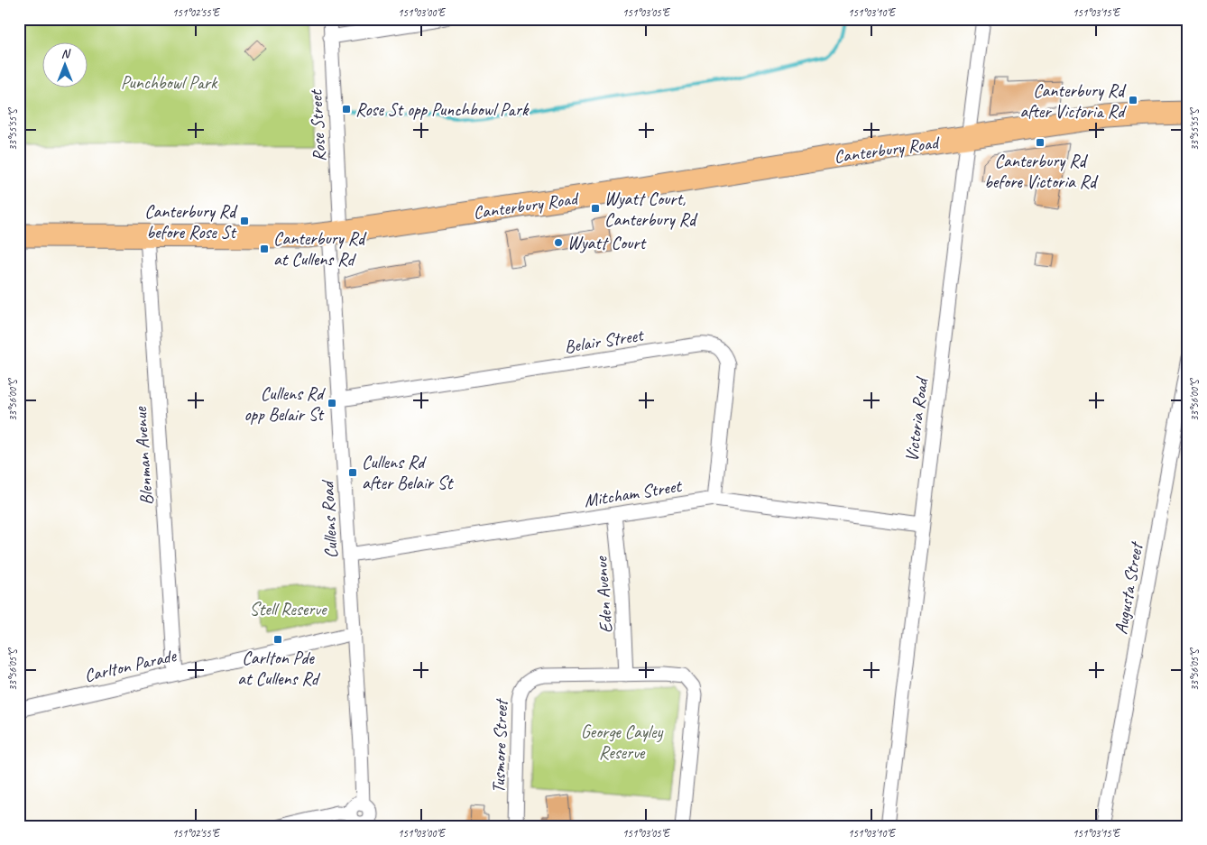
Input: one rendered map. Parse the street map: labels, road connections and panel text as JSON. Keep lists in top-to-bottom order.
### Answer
{
  "streets": {
    "highway": ["Canterbury Road"],
    "street": [
      "Rose Street",
      "Belair Street",
      "Victoria Road",
      "Blenman Avenue",
      "Mitcham Street",
      "Cullens Road",
      "Augusta Street",
      "Eden Avenue",
      "Carlton Parade",
      "Tusmore Street"
    ]
  },
  "crossings": [
    ["Rose Street", "Canterbury Road"],
    ["Rose Street", "Cullens Road"],
    ["Canterbury Road", "Victoria Road"],
    ["Canterbury Road", "Blenman Avenue"],
    ["Canterbury Road", "Cullens Road"],
    ["Belair Street", "Mitcham Street"],
    ["Belair Street", "Cullens Road"],
    ["Victoria Road", "Mitcham Street"],
    ["Blenman Avenue", "Carlton Parade"],
    ["Mitcham Street", "Cullens Road"],
    ["Mitcham Street", "Eden Avenue"],
    ["Cullens Road", "Carlton Parade"],
    ["Eden Avenue", "Tusmore Street"]
  ],
  "parks": ["Punchbowl Park", "Stell Reserve", "George Cayley Reserve"],
  "places": {
    "transit": [
      "Canterbury Rd after Victoria Rd",
      "Rose St opp Punchbowl Park",
      "Canterbury Rd before Victoria Rd",
      "Wyatt Court, Canterbury Rd",
      "Canterbury Rd before Rose St",
      "Canterbury Rd at Cullens Rd",
      "Cullens Rd opp Belair St",
      "Cullens Rd after Belair St",
      "Carlton Pde at Cullens Rd"
    ],
    "other": ["Wyatt Court"]
  },
  "north": "top",
  "coordinates": [
    "151°02'55\"E",
    "151°03'00\"E",
    "151°03'05\"E",
    "151°03'10\"E",
    "151°03'15\"E",
    "33°55'55\"S",
    "33°56'00\"S",
    "33°56'05\"S"
  ]
}
